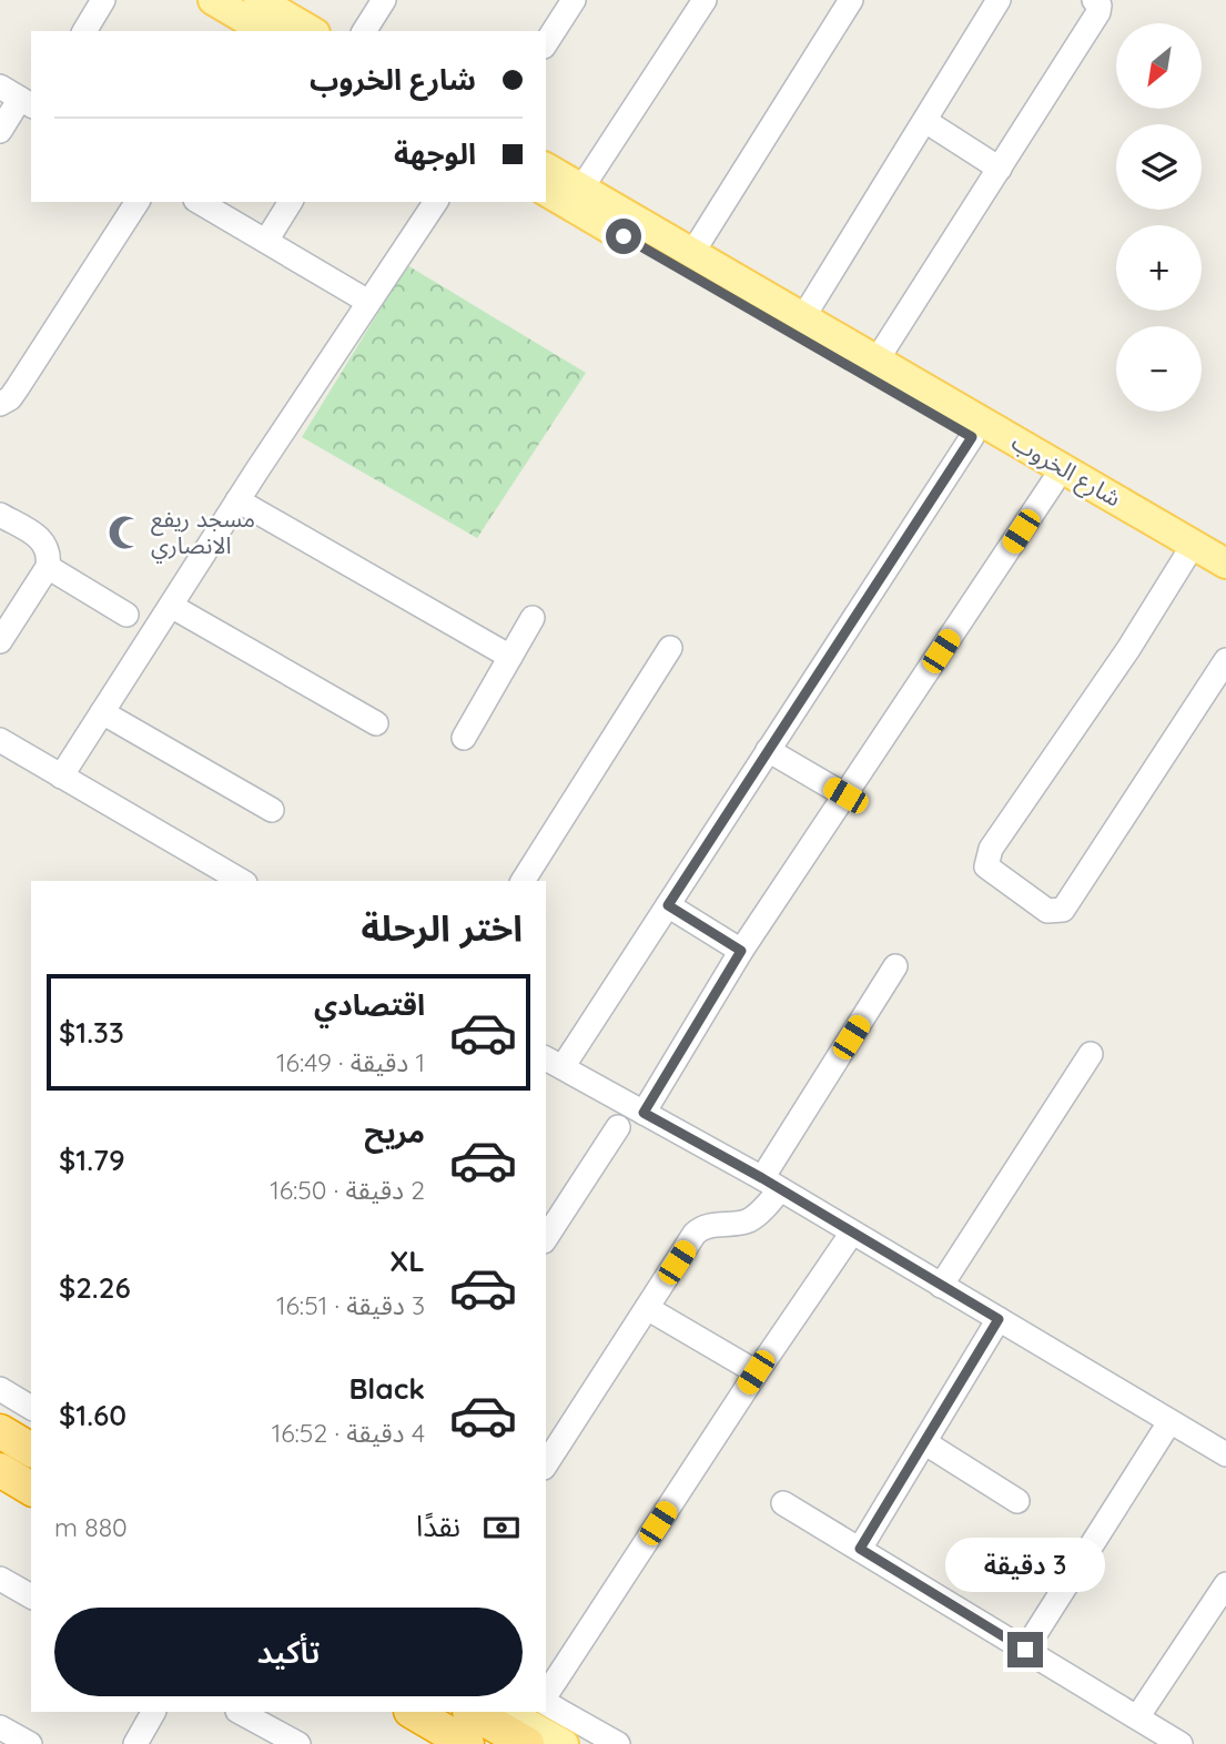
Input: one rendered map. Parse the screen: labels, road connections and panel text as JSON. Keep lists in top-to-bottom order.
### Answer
{
  "streets": {
    "main road": ["شارع الخروب"]
  },
  "places": {
    "mosque": ["مسجد ريفع الانصاري"]
  },
  "north": "bottom left",
  "page": {
    "map_buttons": ["+", "−"],
    "banner": ["شارع الخروب", "الوجهة"],
    "heading": "اختر الرحلة",
    "list": [
      {
        "name": "اقتصادي",
        "note": "1 دقيقة · 16:49",
        "value": "$1.33"
      },
      {
        "name": "مريح",
        "note": "2 دقيقة · 16:50",
        "value": "$1.79"
      },
      {
        "name": "XL",
        "note": "3 دقيقة · 16:51",
        "value": "$2.26"
      },
      {
        "name": "Black",
        "note": "4 دقيقة · 16:52",
        "value": "$1.60"
      }
    ],
    "pay": ["نقدًا", "880 m"],
    "bubble": "3 دقيقة",
    "buttons": "تأكيد"
  }
}
